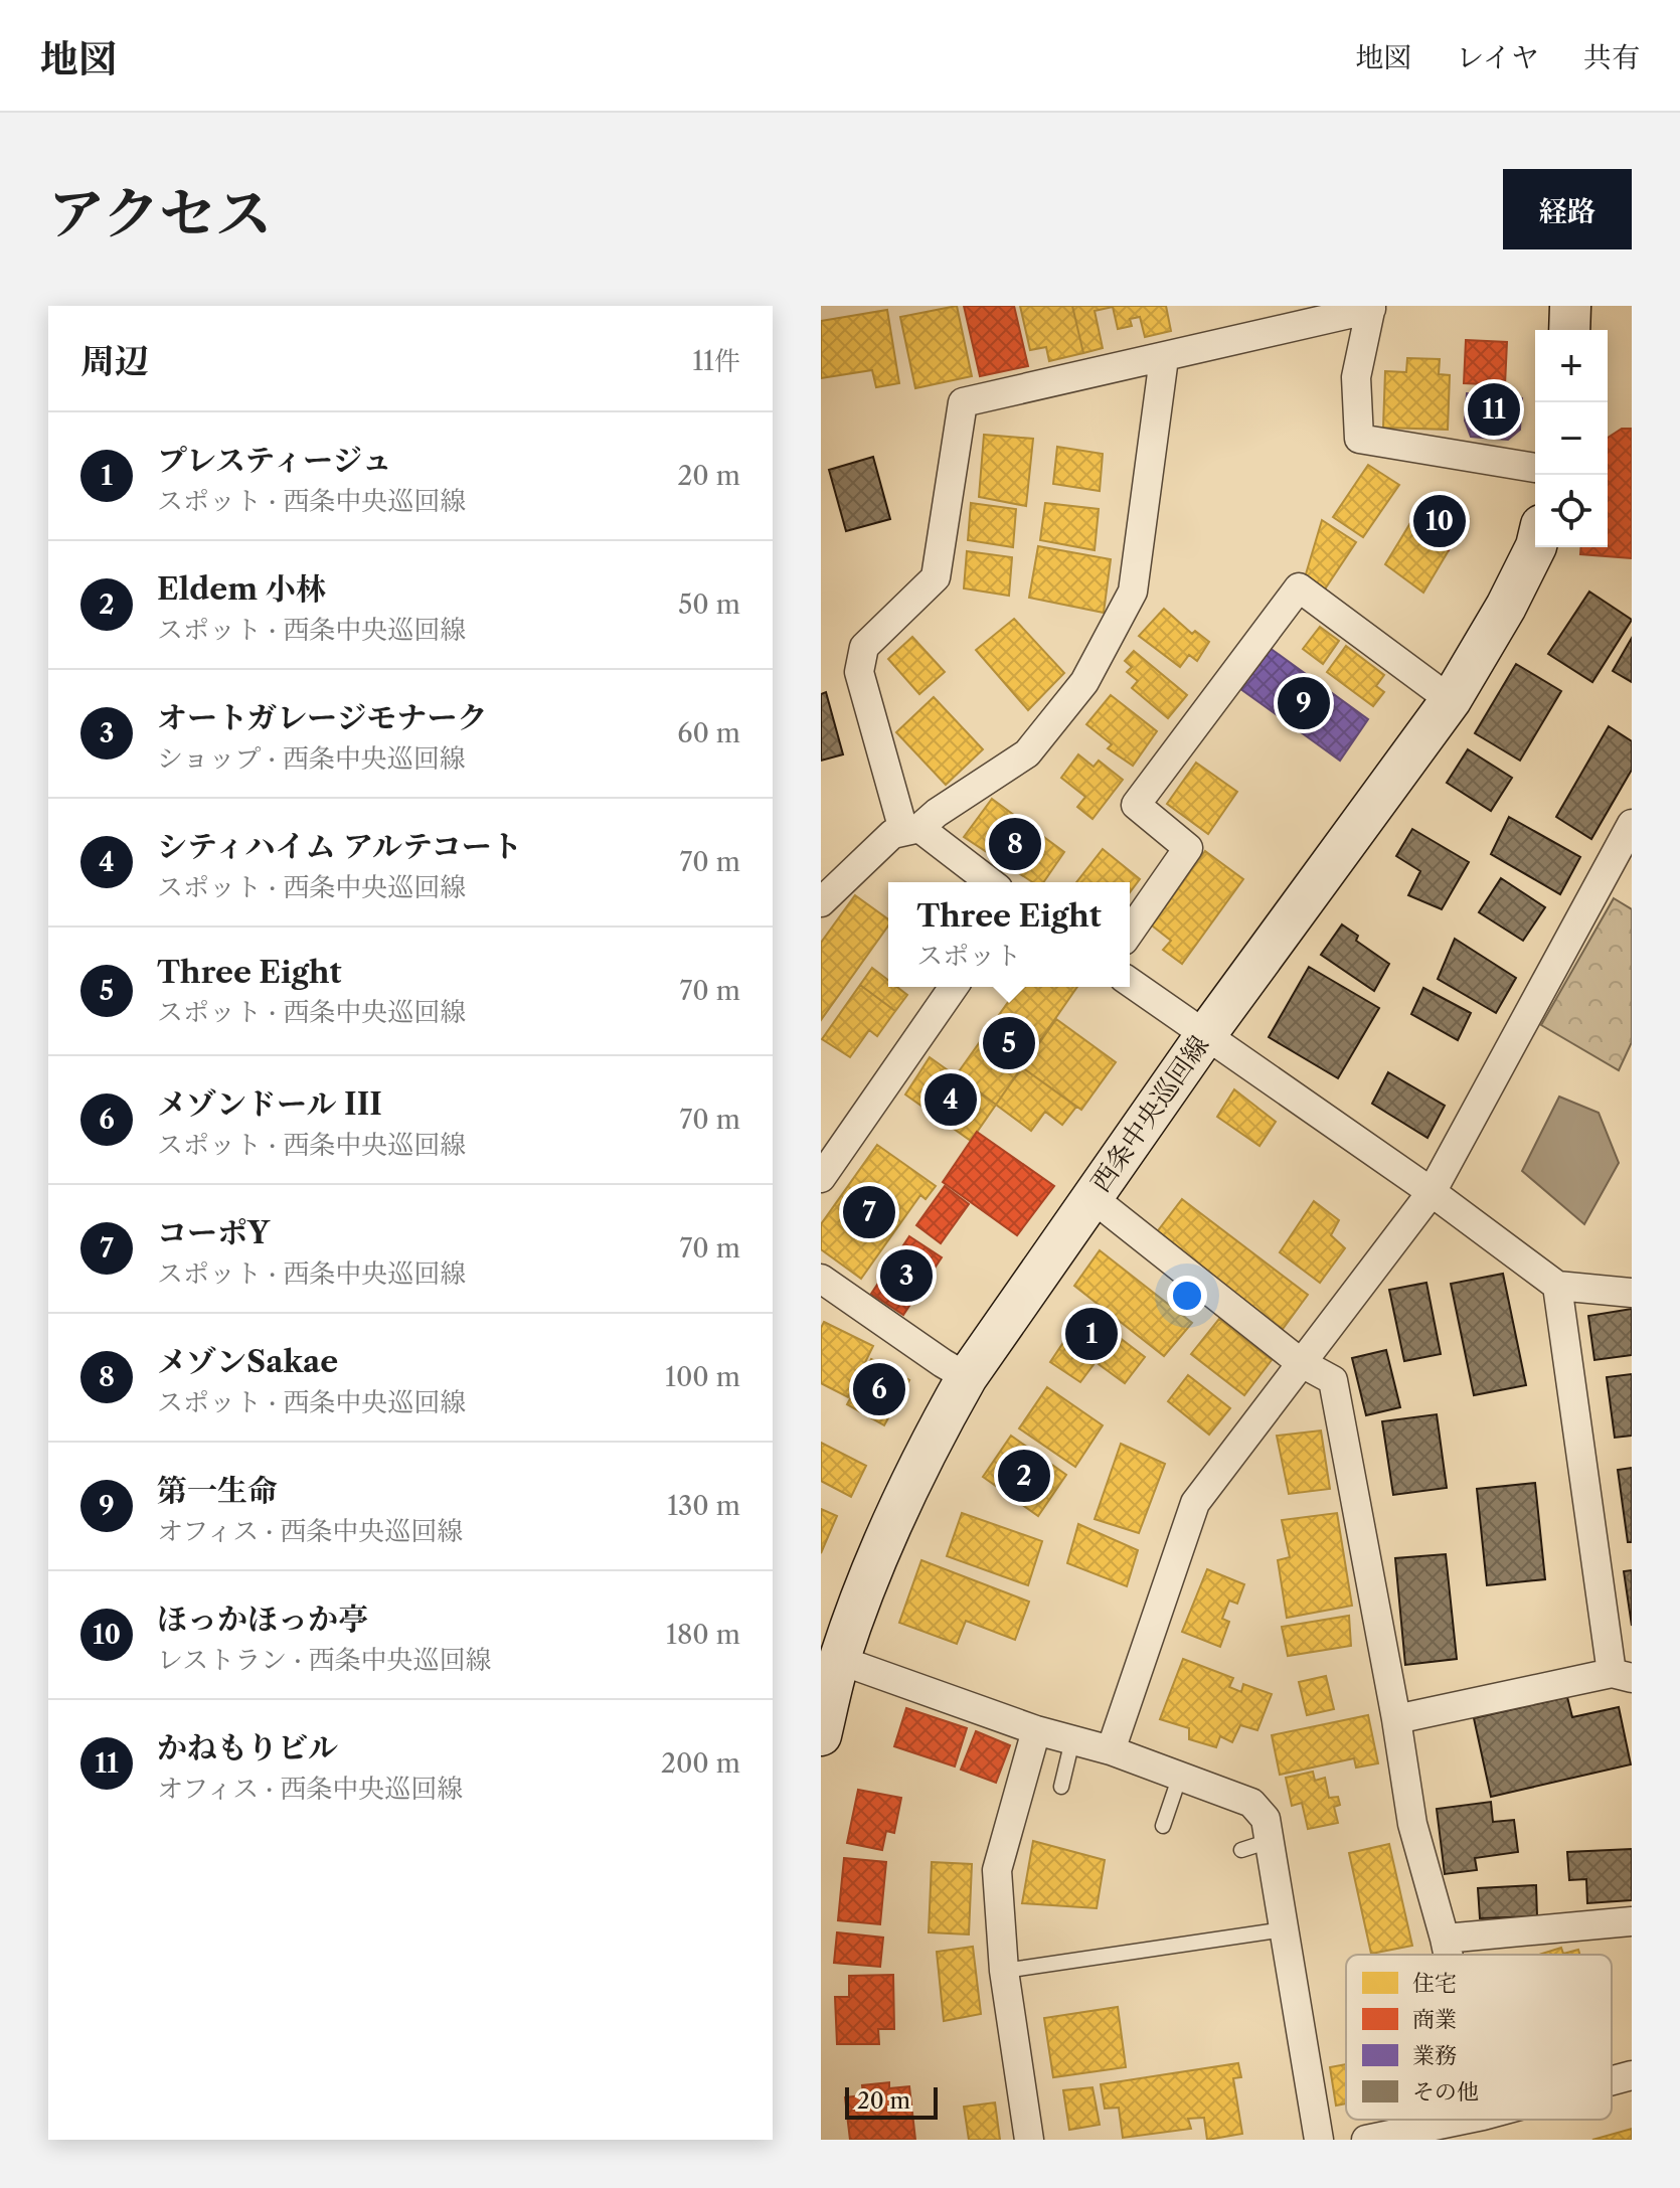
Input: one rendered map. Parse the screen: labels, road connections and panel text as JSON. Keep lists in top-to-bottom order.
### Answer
{
  "streets": {
    "street": ["西条中央巡回線"]
  },
  "legend": [
    "住宅",
    "商業",
    "業務",
    "その他"
  ],
  "scale_bar": "20 m",
  "page": {
    "header": "地図",
    "nav": ["地図", "レイヤ", "共有"],
    "title": "アクセス",
    "buttons": "経路",
    "heading": ["周辺", "11件"],
    "map_buttons": ["+", "−"],
    "pins": [
      "11",
      "10",
      "9",
      "8",
      "5",
      "4",
      "7",
      "3",
      "1",
      "6",
      "2"
    ],
    "list": [
      {
        "mark": "1",
        "name": "プレスティージュ",
        "note": "スポット · 西条中央巡回線",
        "value": "20 m"
      },
      {
        "mark": "2",
        "name": "Eldem 小林",
        "note": "スポット · 西条中央巡回線",
        "value": "50 m"
      },
      {
        "mark": "3",
        "name": "オートガレージモナーク",
        "note": "ショップ · 西条中央巡回線",
        "value": "60 m"
      },
      {
        "mark": "4",
        "name": "シティハイム アルテコート",
        "note": "スポット · 西条中央巡回線",
        "value": "70 m"
      },
      {
        "mark": "5",
        "name": "Three Eight",
        "note": "スポット · 西条中央巡回線",
        "value": "70 m"
      },
      {
        "mark": "6",
        "name": "メゾンドール III",
        "note": "スポット · 西条中央巡回線",
        "value": "70 m"
      },
      {
        "mark": "7",
        "name": "コーポY",
        "note": "スポット · 西条中央巡回線",
        "value": "70 m"
      },
      {
        "mark": "8",
        "name": "メゾンSakae",
        "note": "スポット · 西条中央巡回線",
        "value": "100 m"
      },
      {
        "mark": "9",
        "name": "第一生命",
        "note": "オフィス · 西条中央巡回線",
        "value": "130 m"
      },
      {
        "mark": "10",
        "name": "ほっかほっか亭",
        "note": "レストラン · 西条中央巡回線",
        "value": "180 m"
      },
      {
        "mark": "11",
        "name": "かねもりビル",
        "note": "オフィス · 西条中央巡回線",
        "value": "200 m"
      }
    ],
    "popup": ["Three Eight", "スポット"],
    "scale": "20 m"
  }
}
